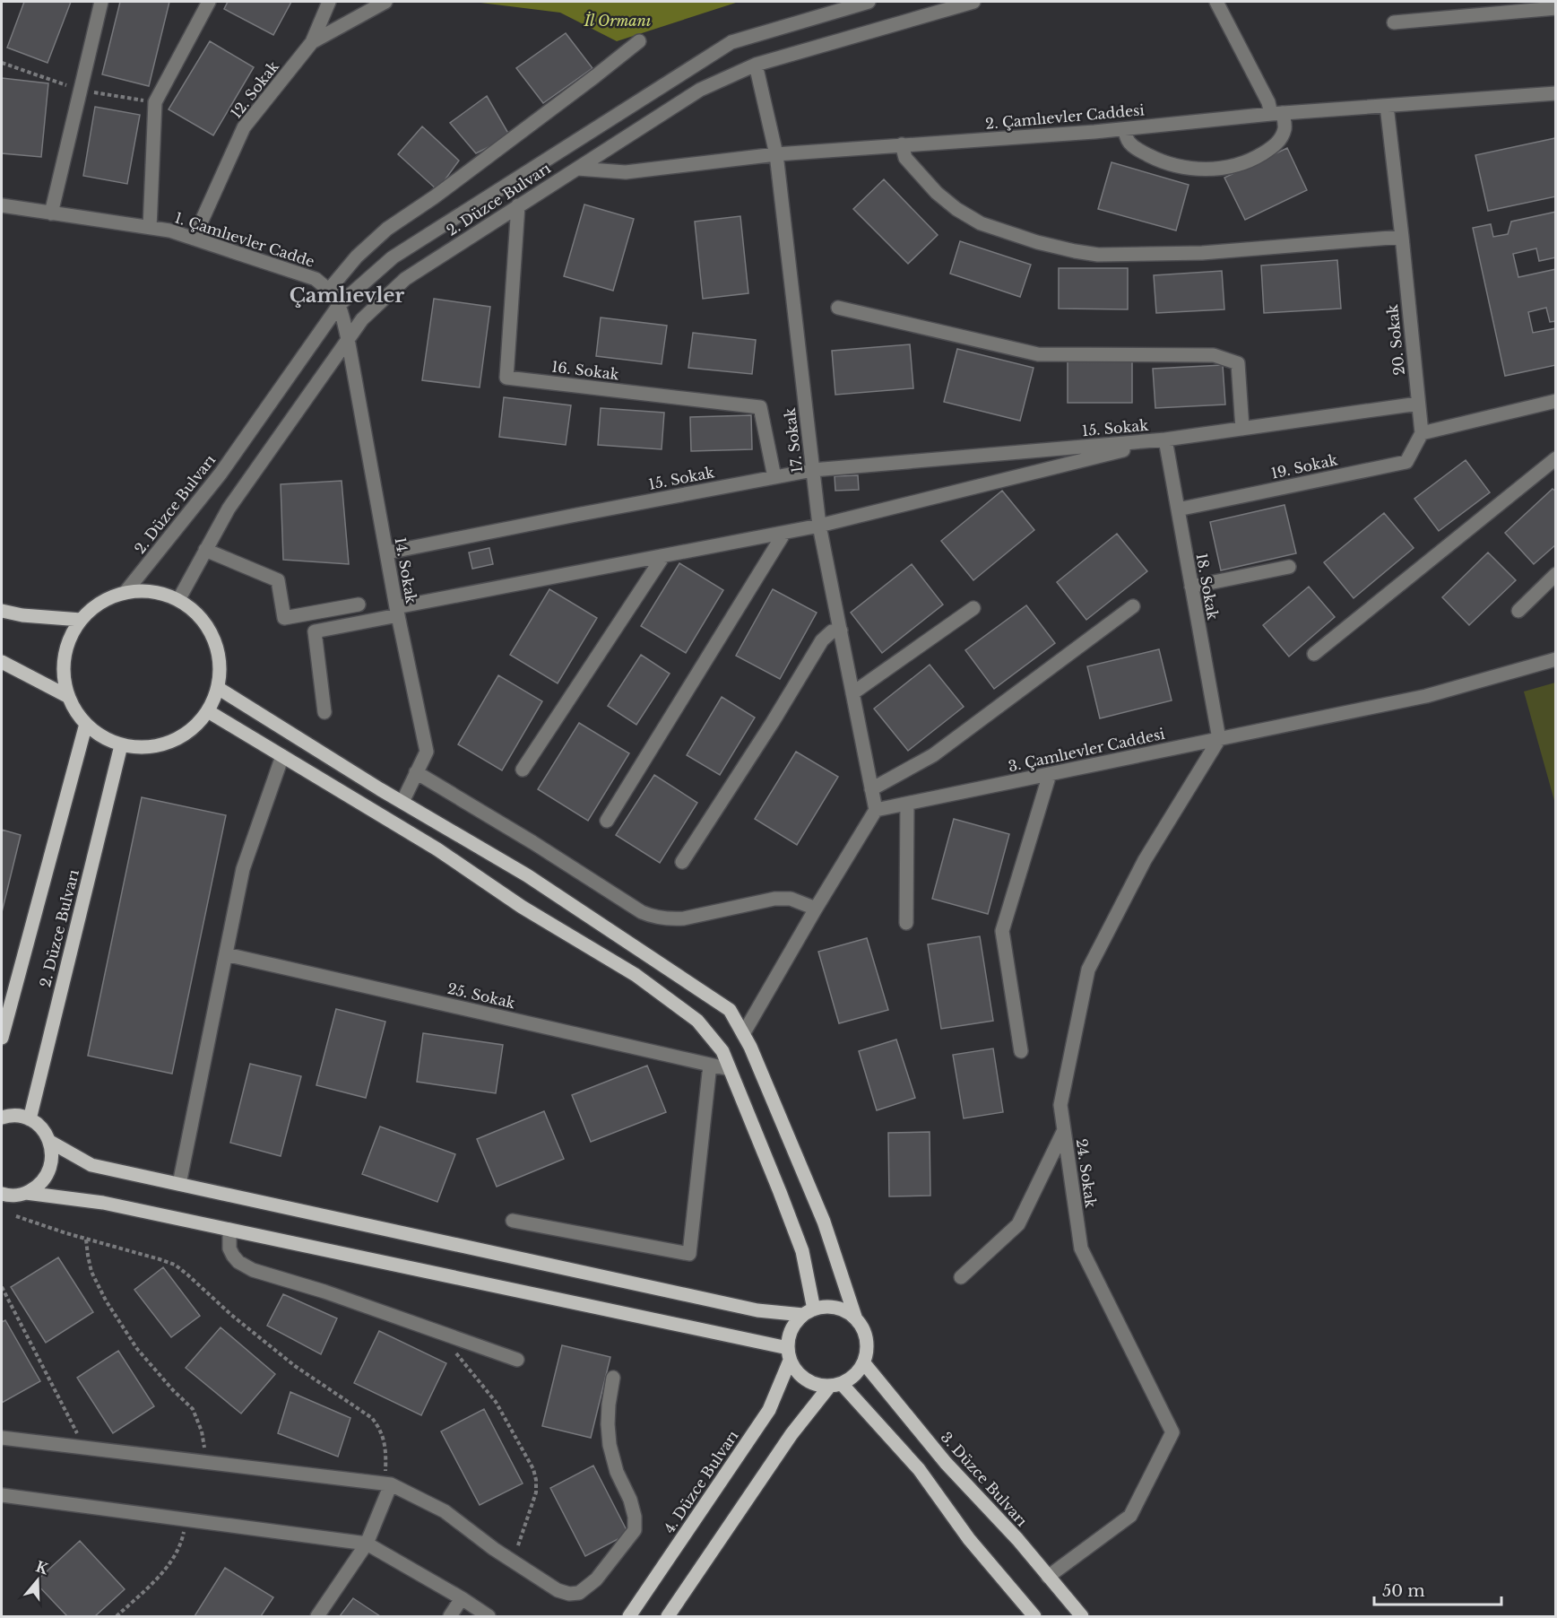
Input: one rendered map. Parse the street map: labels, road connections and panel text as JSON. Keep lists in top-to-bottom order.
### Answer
{
  "streets": {
    "main road": ["2. Düzce Bulvarı", "3. Düzce Bulvarı", "4. Düzce Bulvarı"],
    "street": [
      "12. Sokak",
      "2. Çamlıevler Caddesi",
      "1. Çamlıevler Cadde",
      "20. Sokak",
      "16. Sokak",
      "15. Sokak",
      "17. Sokak",
      "19. Sokak",
      "14. Sokak",
      "18. Sokak",
      "3. Çamlıevler Caddesi",
      "25. Sokak",
      "24. Sokak"
    ]
  },
  "crossings": [
    ["12. Sokak", "1. Çamlıevler Cadde"],
    ["2. Çamlıevler Caddesi", "2. Düzce Bulvarı"],
    ["2. Çamlıevler Caddesi", "20. Sokak"],
    ["2. Çamlıevler Caddesi", "17. Sokak"],
    ["2. Düzce Bulvarı", "1. Çamlıevler Cadde"],
    ["2. Düzce Bulvarı", "16. Sokak"],
    ["2. Düzce Bulvarı", "17. Sokak"],
    ["2. Düzce Bulvarı", "14. Sokak"],
    ["1. Çamlıevler Cadde", "14. Sokak"],
    ["20. Sokak", "19. Sokak"],
    ["16. Sokak", "15. Sokak"],
    ["15. Sokak", "17. Sokak"],
    ["15. Sokak", "14. Sokak"],
    ["15. Sokak", "18. Sokak"],
    ["17. Sokak", "3. Çamlıevler Caddesi"],
    ["19. Sokak", "18. Sokak"],
    ["18. Sokak", "3. Çamlıevler Caddesi"],
    ["18. Sokak", "24. Sokak"],
    ["3. Çamlıevler Caddesi", "24. Sokak"],
    ["24. Sokak", "3. Düzce Bulvarı"],
    ["3. Düzce Bulvarı", "4. Düzce Bulvarı"]
  ],
  "districts": ["Çamlıevler"],
  "parks": ["İl Ormanı"],
  "scale_bar": "50 m",
  "north": "top"
}
